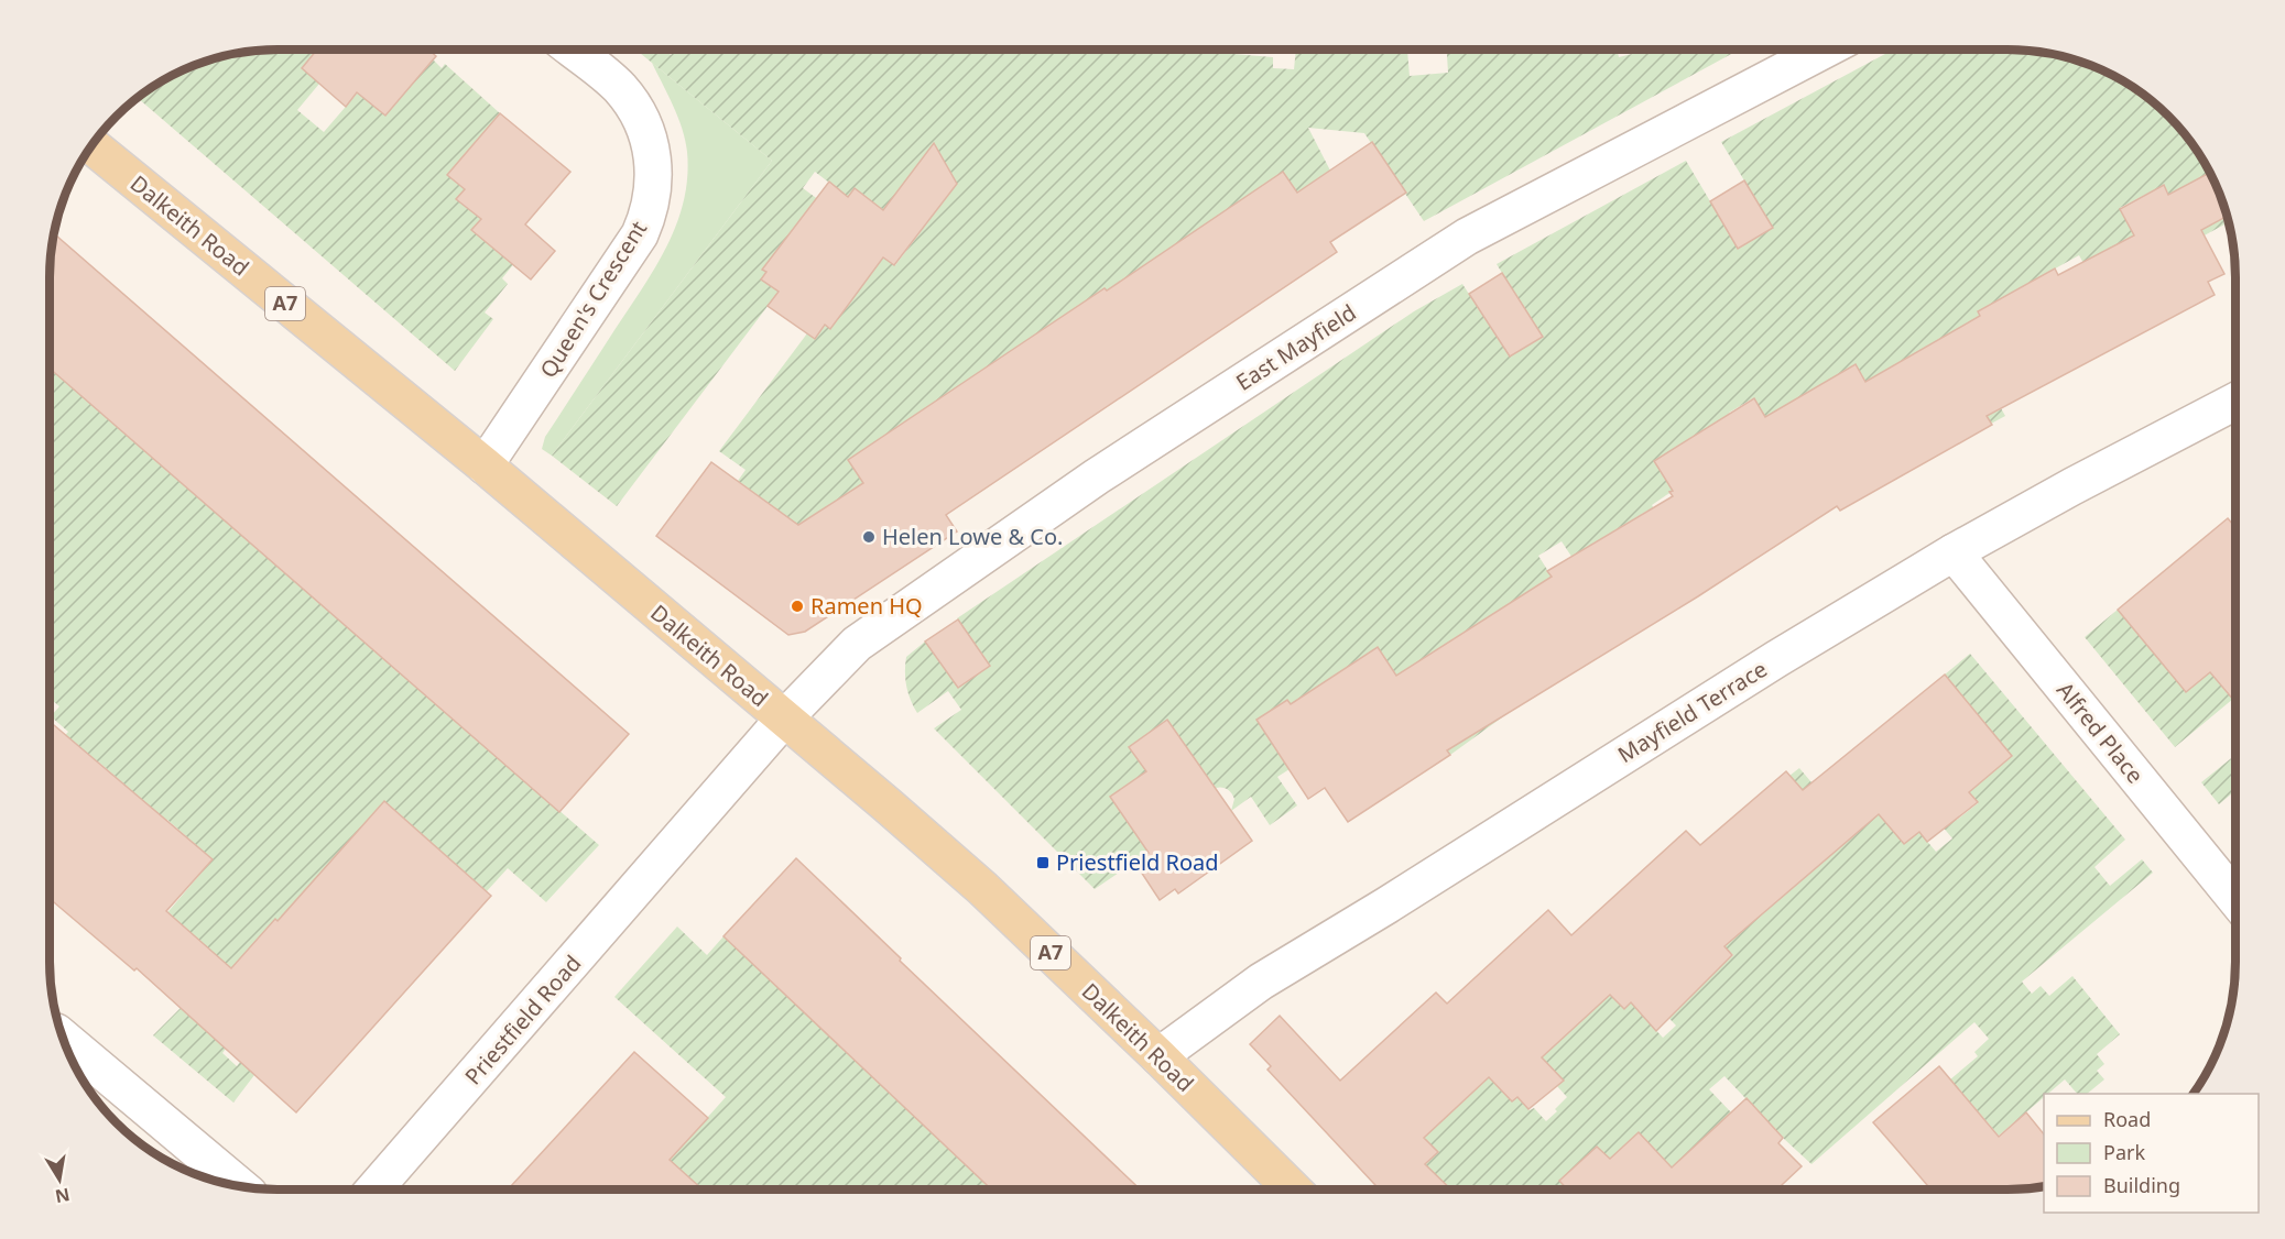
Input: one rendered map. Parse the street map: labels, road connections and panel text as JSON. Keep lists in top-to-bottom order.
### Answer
{
  "streets": {
    "main road": ["Dalkeith Road", "A7"],
    "street": [
      "Queen's Crescent",
      "East Mayfield",
      "Mayfield Terrace",
      "Alfred Place",
      "Priestfield Road"
    ]
  },
  "crossings": [
    ["Dalkeith Road", "Queen's Crescent"],
    ["Dalkeith Road", "East Mayfield"],
    ["Dalkeith Road", "Mayfield Terrace"],
    ["Dalkeith Road", "Priestfield Road"],
    ["East Mayfield", "Priestfield Road"],
    ["Mayfield Terrace", "Alfred Place"]
  ],
  "places": {
    "other": ["Helen Lowe & Co.", "Ramen HQ"],
    "transit": ["Priestfield Road"]
  },
  "legend": ["Road", "Park", "Building"],
  "north": "bottom"
}
